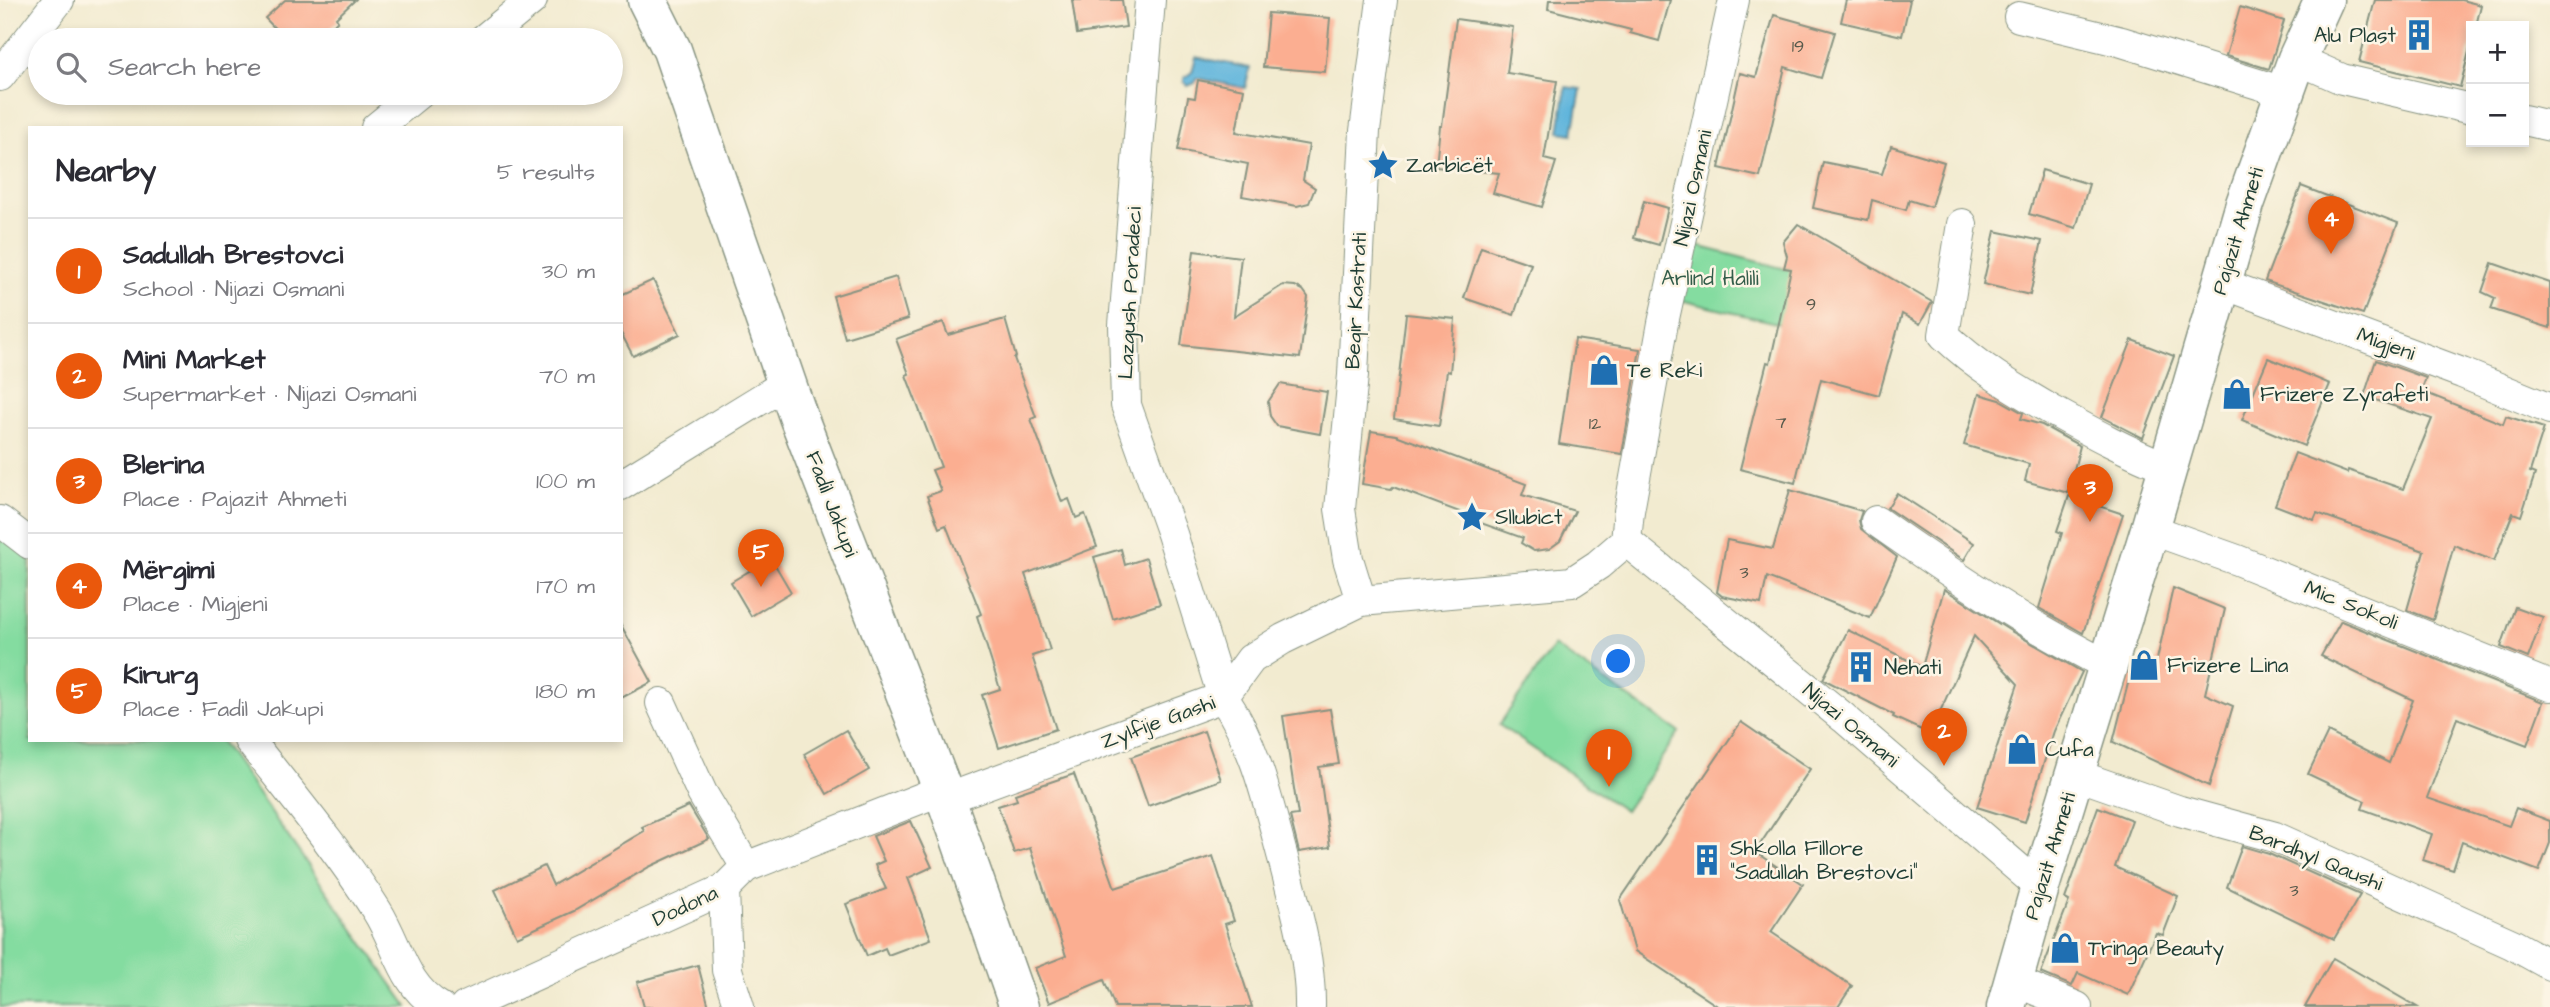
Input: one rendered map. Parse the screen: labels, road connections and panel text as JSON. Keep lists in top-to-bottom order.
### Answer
{
  "streets": {
    "street": [
      "Nijazi Osmani",
      "Pajazit Ahmeti",
      "Lazgush Poradeci",
      "Beqir Kastrati",
      "Migjeni",
      "Fadil Jakupi",
      "Mic Sokoli",
      "Zylfije Gashi",
      "Bardhyl Qaushi",
      "Dodona"
    ]
  },
  "crossings": [
    ["Nijazi Osmani", "Pajazit Ahmeti"],
    ["Pajazit Ahmeti", "Migjeni"],
    ["Pajazit Ahmeti", "Mic Sokoli"],
    ["Pajazit Ahmeti", "Bardhyl Qaushi"],
    ["Lazgush Poradeci", "Zylfije Gashi"],
    ["Fadil Jakupi", "Zylfije Gashi"],
    ["Fadil Jakupi", "Dodona"],
    ["Zylfije Gashi", "Dodona"]
  ],
  "parks": ["Arlind Halili"],
  "places": {
    "building": ["Alu Plast", "Nehati", "Shkolla Fillore \"Sadullah Brestovci\""],
    "place": ["Zarbicët", "Sllubict"],
    "shop": [
      "Te Reki",
      "Frizere Zyrafeti",
      "Frizere Lina",
      "Cufa",
      "Tringa Beauty"
    ]
  },
  "house_numbers": [
    "19",
    "9",
    "7",
    "12",
    "3",
    "3"
  ],
  "page": {
    "map_buttons": ["+", "−"],
    "search": "Search here",
    "heading": ["Nearby", "5 results"],
    "pins": [
      "4",
      "3",
      "5",
      "2",
      "1"
    ],
    "list": [
      {
        "mark": "1",
        "name": "Sadullah Brestovci",
        "note": "School · Nijazi Osmani",
        "value": "30 m"
      },
      {
        "mark": "2",
        "name": "Mini Market",
        "note": "Supermarket · Nijazi Osmani",
        "value": "70 m"
      },
      {
        "mark": "3",
        "name": "Blerina",
        "note": "Place · Pajazit Ahmeti",
        "value": "100 m"
      },
      {
        "mark": "4",
        "name": "Mërgimi",
        "note": "Place · Migjeni",
        "value": "170 m"
      },
      {
        "mark": "5",
        "name": "Kirurg",
        "note": "Place · Fadil Jakupi",
        "value": "180 m"
      }
    ]
  }
}
